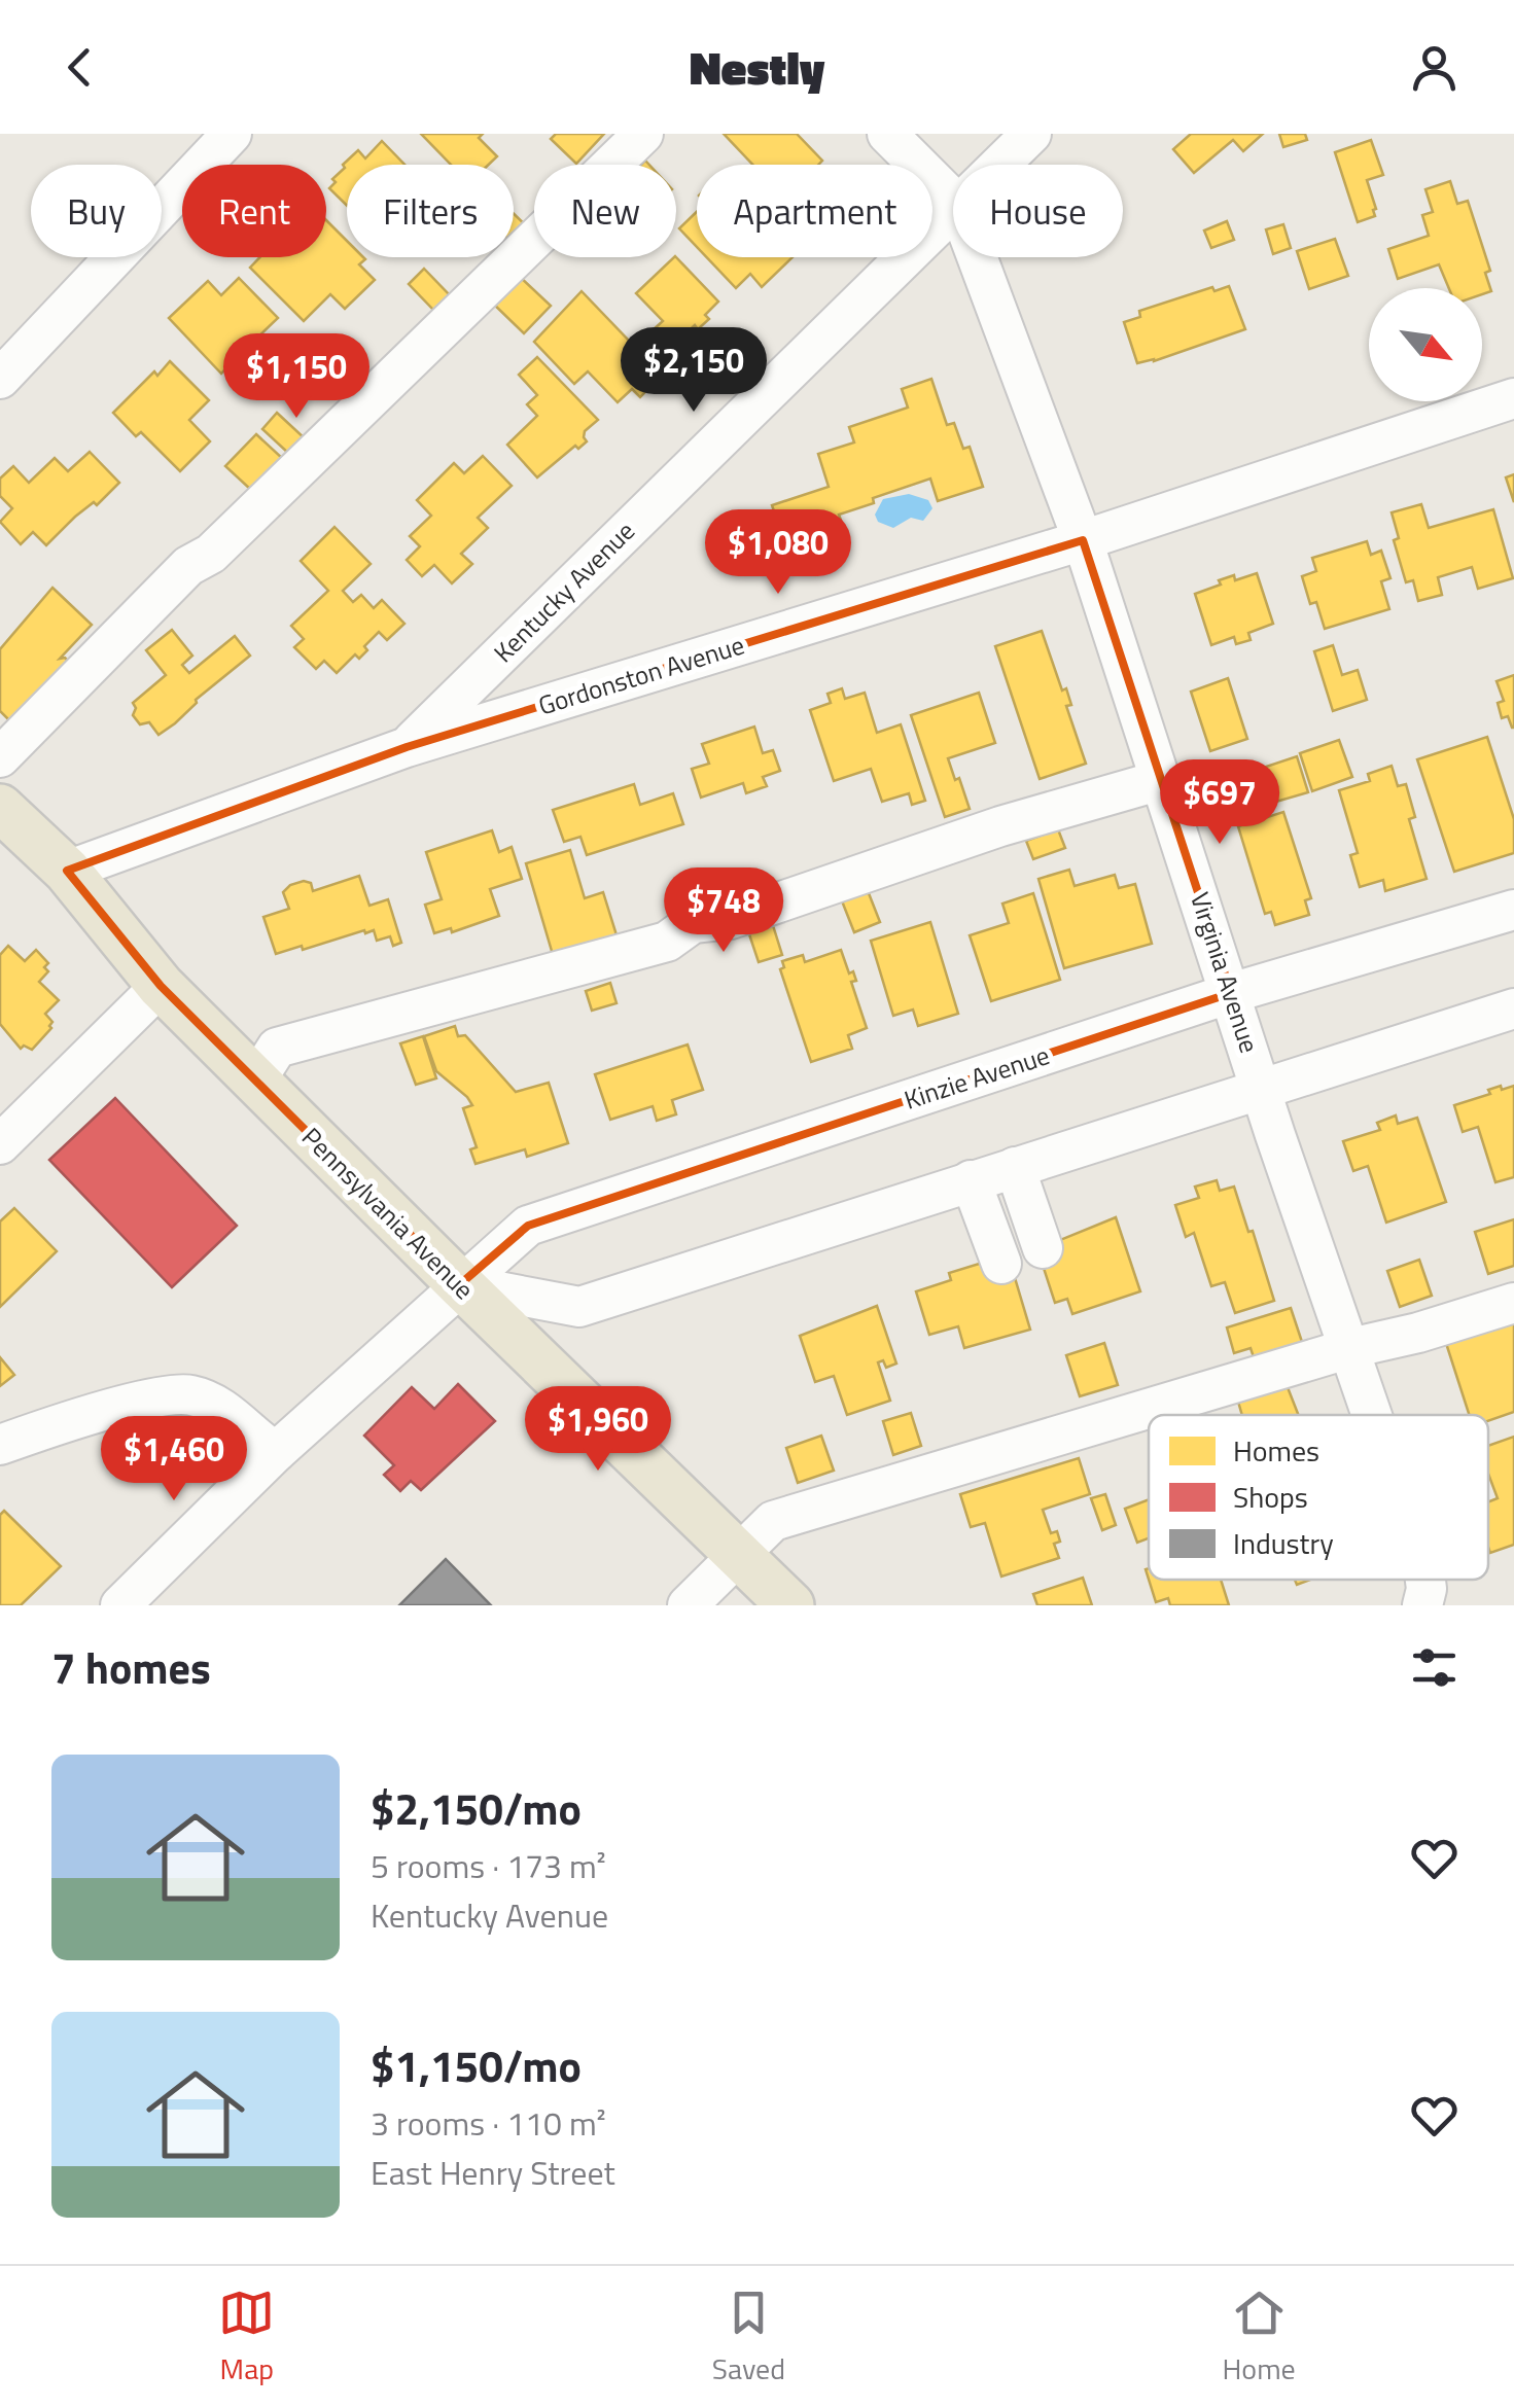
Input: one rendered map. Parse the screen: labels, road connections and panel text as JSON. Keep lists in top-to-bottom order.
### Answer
{
  "streets": {
    "main road": ["Pennsylvania Avenue"],
    "street": [
      "Kentucky Avenue",
      "Gordonston Avenue",
      "Virginia Avenue",
      "Kinzie Avenue"
    ]
  },
  "crossings": [
    ["Kentucky Avenue", "Gordonston Avenue"],
    ["Gordonston Avenue", "Virginia Avenue"],
    ["Gordonston Avenue", "Pennsylvania Avenue"],
    ["Virginia Avenue", "Kinzie Avenue"],
    ["Kinzie Avenue", "Pennsylvania Avenue"]
  ],
  "legend": ["Homes", "Shops", "Industry"],
  "north": "bottom right",
  "page": {
    "header": "Nestly",
    "chip": [
      "Buy",
      "Rent",
      "Filters",
      "New",
      "Apartment",
      "House"
    ],
    "price": [
      "$2,150",
      "$1,150",
      "$1,080",
      "$697",
      "$748",
      "$1,960",
      "$1,460"
    ],
    "heading": "7 homes",
    "list": [
      {
        "name": "$2,150/mo",
        "note": "5 rooms · 173 m² · Kentucky Avenue"
      },
      {
        "name": "$1,150/mo",
        "note": "3 rooms · 110 m² · East Henry Street"
      }
    ],
    "tabs": ["Map", "Saved", "Home"]
  }
}
